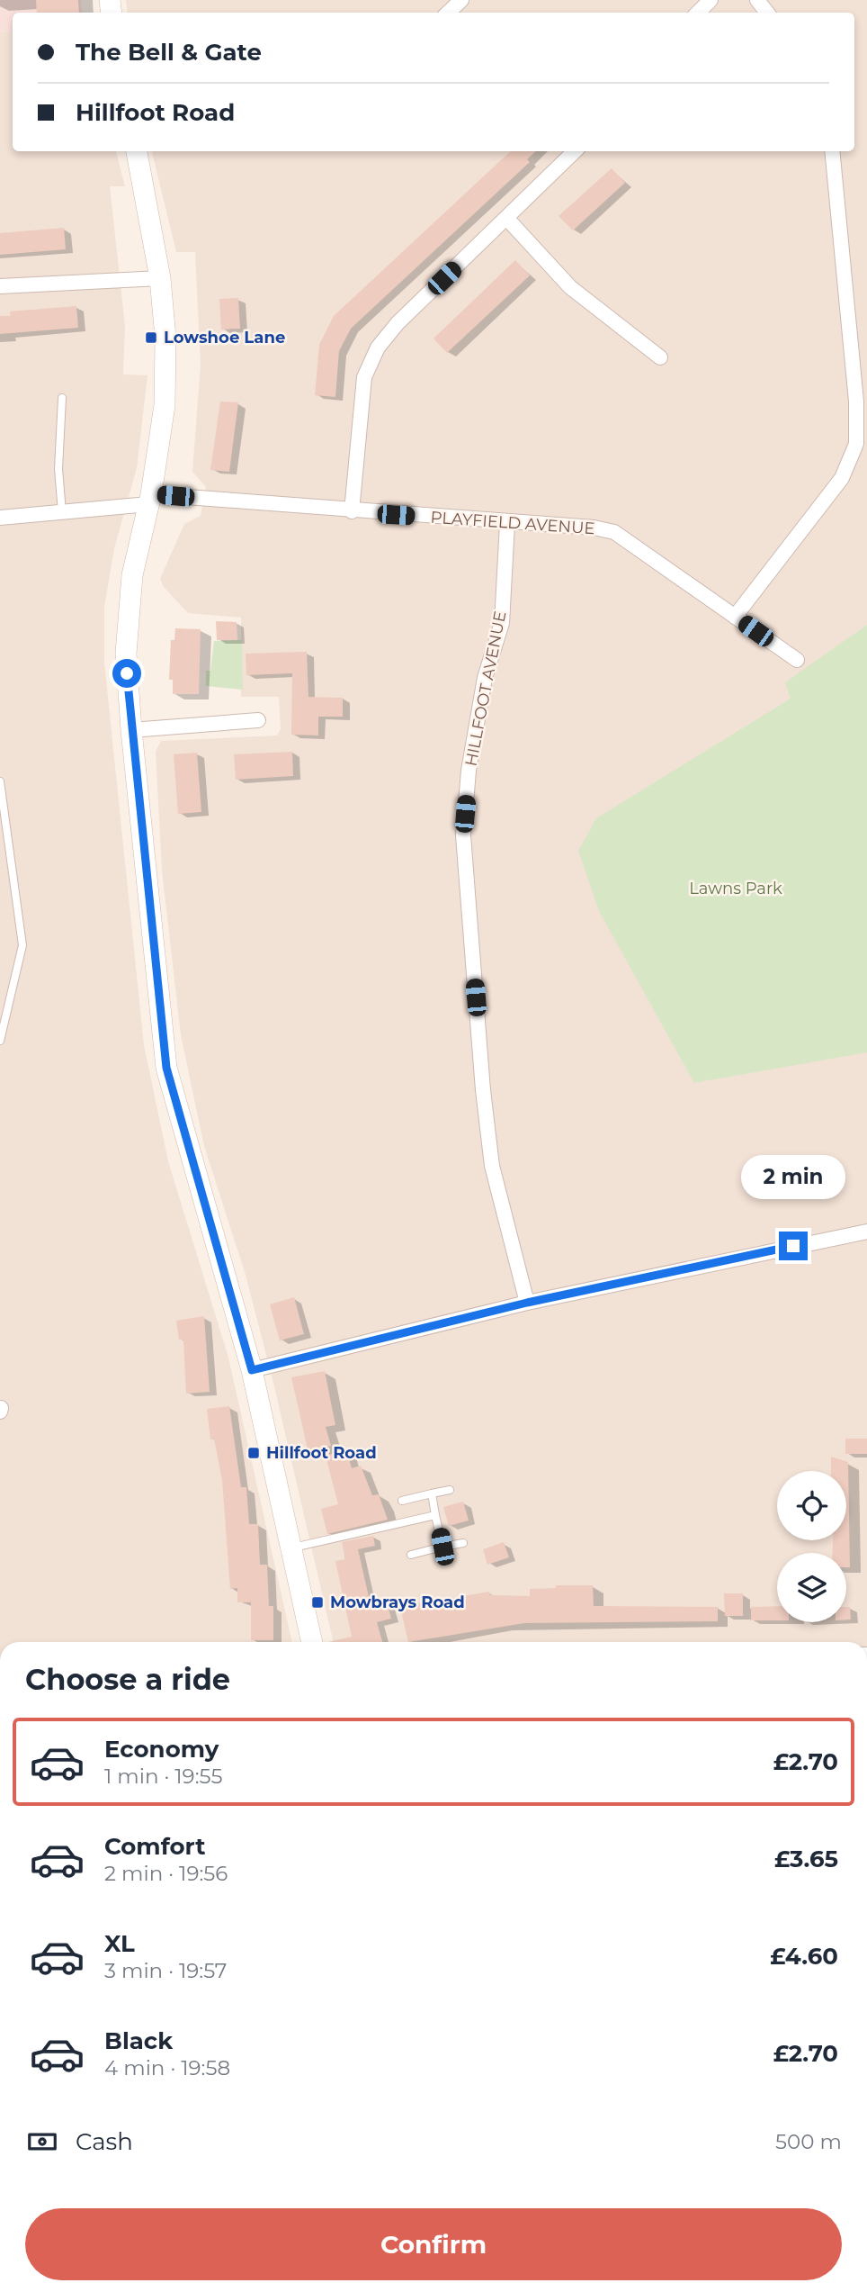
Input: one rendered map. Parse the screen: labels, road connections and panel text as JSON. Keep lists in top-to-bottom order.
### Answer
{
  "streets": {
    "street": ["PLAYFIELD AVENUE", "HILLFOOT AVENUE"]
  },
  "crossings": [
    ["PLAYFIELD AVENUE", "HILLFOOT AVENUE"]
  ],
  "parks": ["Lawns Park"],
  "places": {
    "transit": ["Lowshoe Lane", "Hillfoot Road", "Mowbrays Road"]
  },
  "page": {
    "banner": ["The Bell & Gate", "Hillfoot Road"],
    "bubble": "2 min",
    "heading": "Choose a ride",
    "list": [
      {
        "name": "Economy",
        "note": "1 min · 19:55",
        "value": "£2.70"
      },
      {
        "name": "Comfort",
        "note": "2 min · 19:56",
        "value": "£3.65"
      },
      {
        "name": "XL",
        "note": "3 min · 19:57",
        "value": "£4.60"
      },
      {
        "name": "Black",
        "note": "4 min · 19:58",
        "value": "£2.70"
      }
    ],
    "pay": ["Cash", "500 m"],
    "buttons": "Confirm"
  }
}
